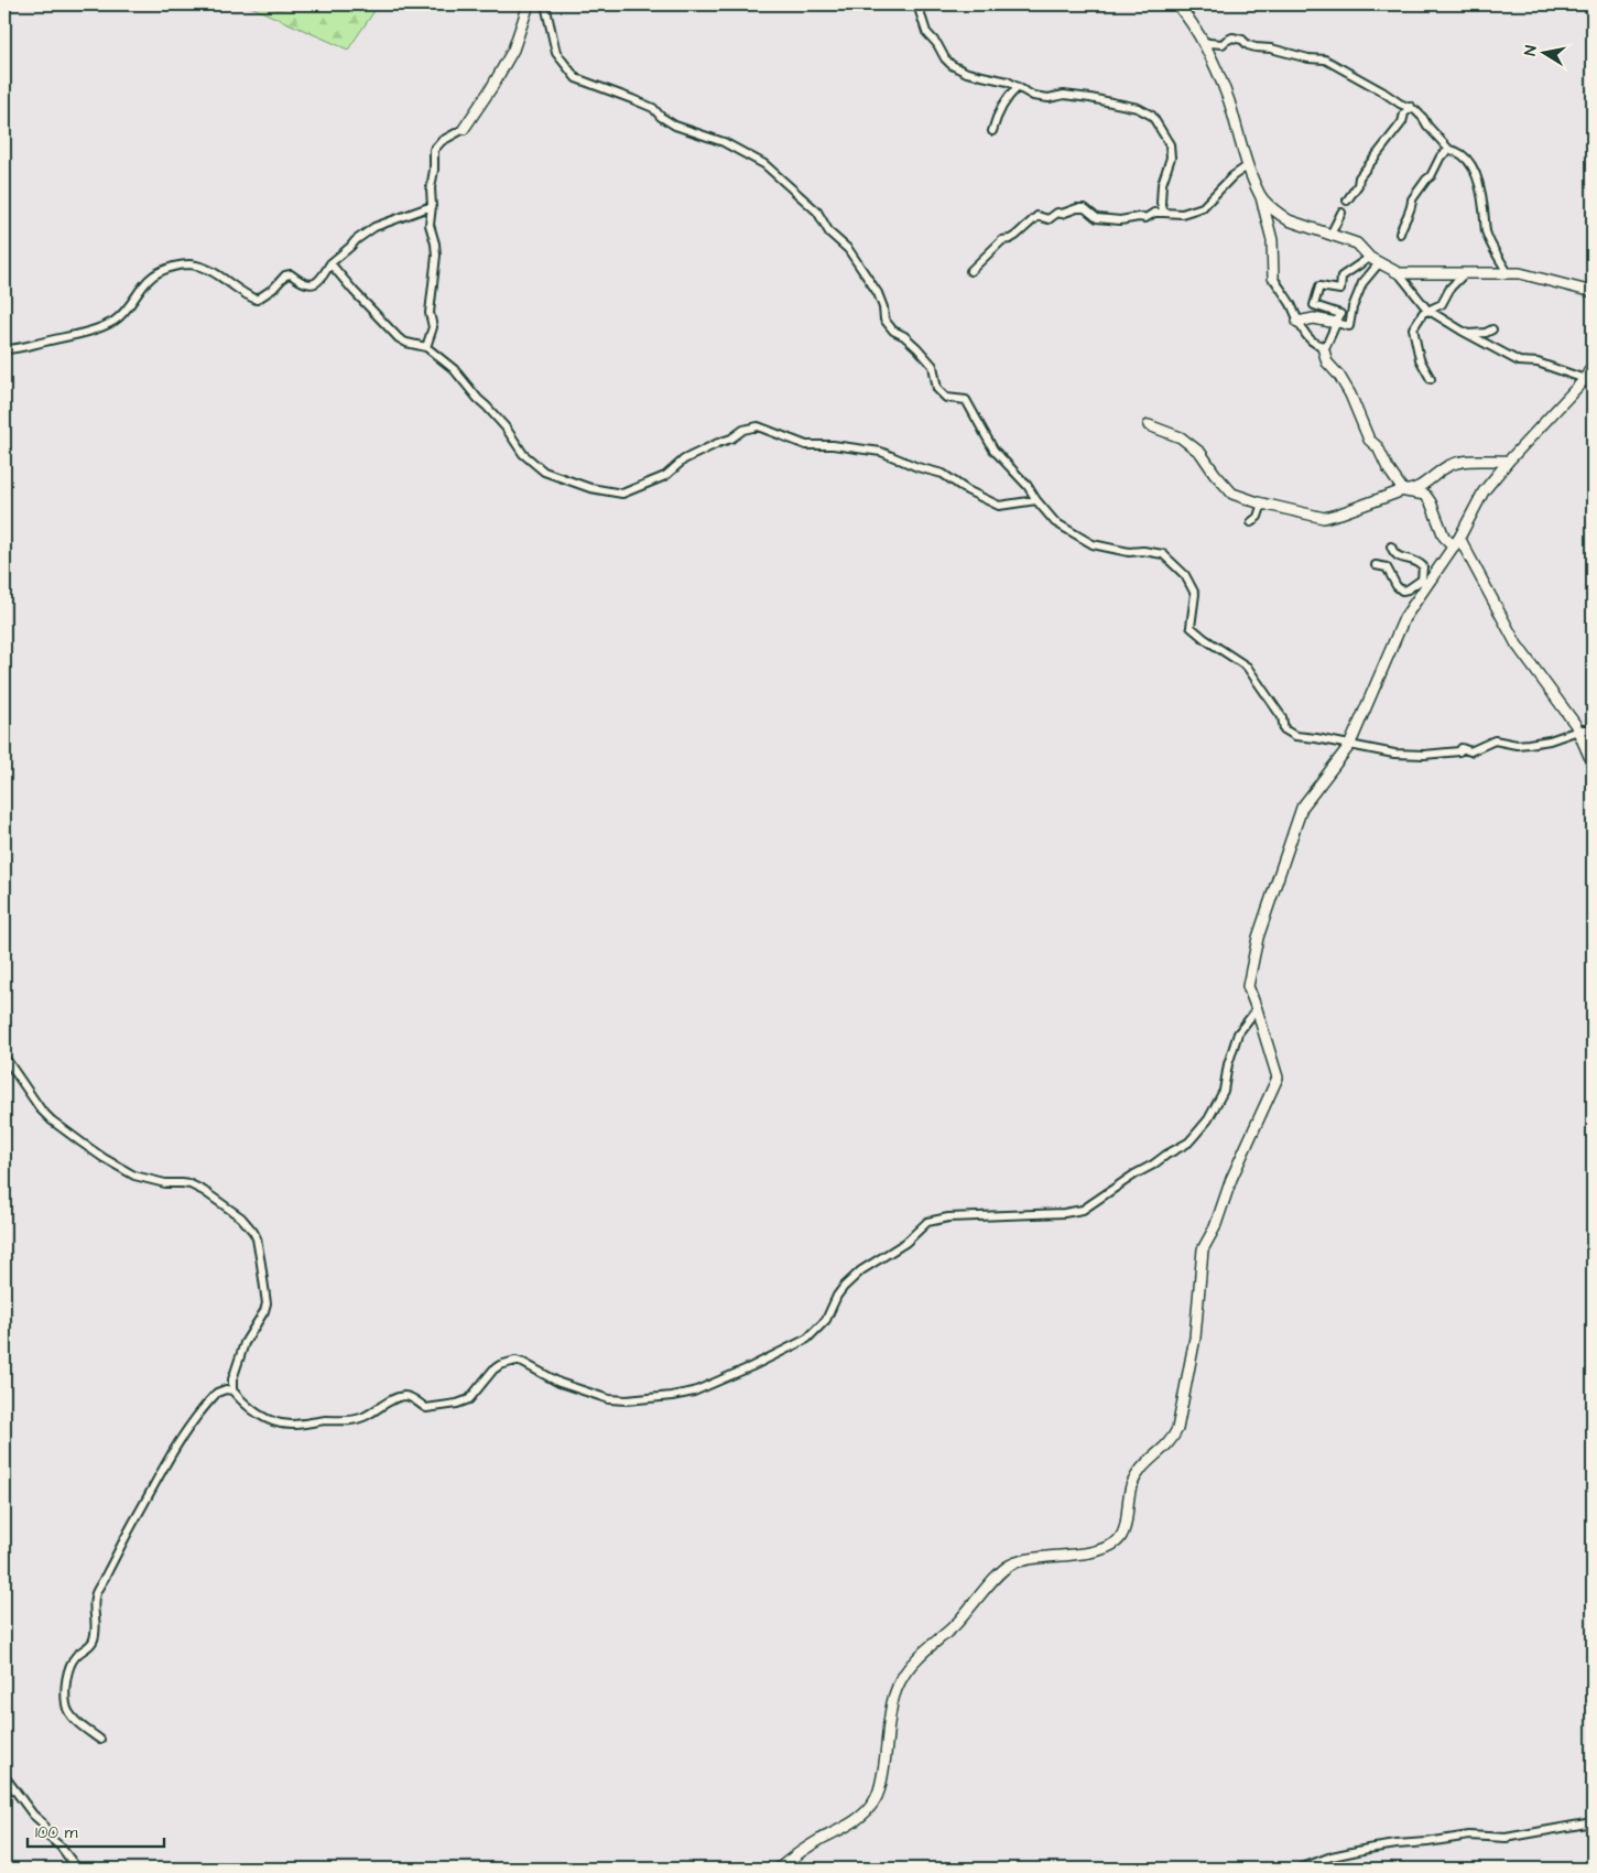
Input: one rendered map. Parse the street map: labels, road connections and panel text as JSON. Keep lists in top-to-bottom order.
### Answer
{
  "scale_bar": "100 m",
  "north": "left"
}
